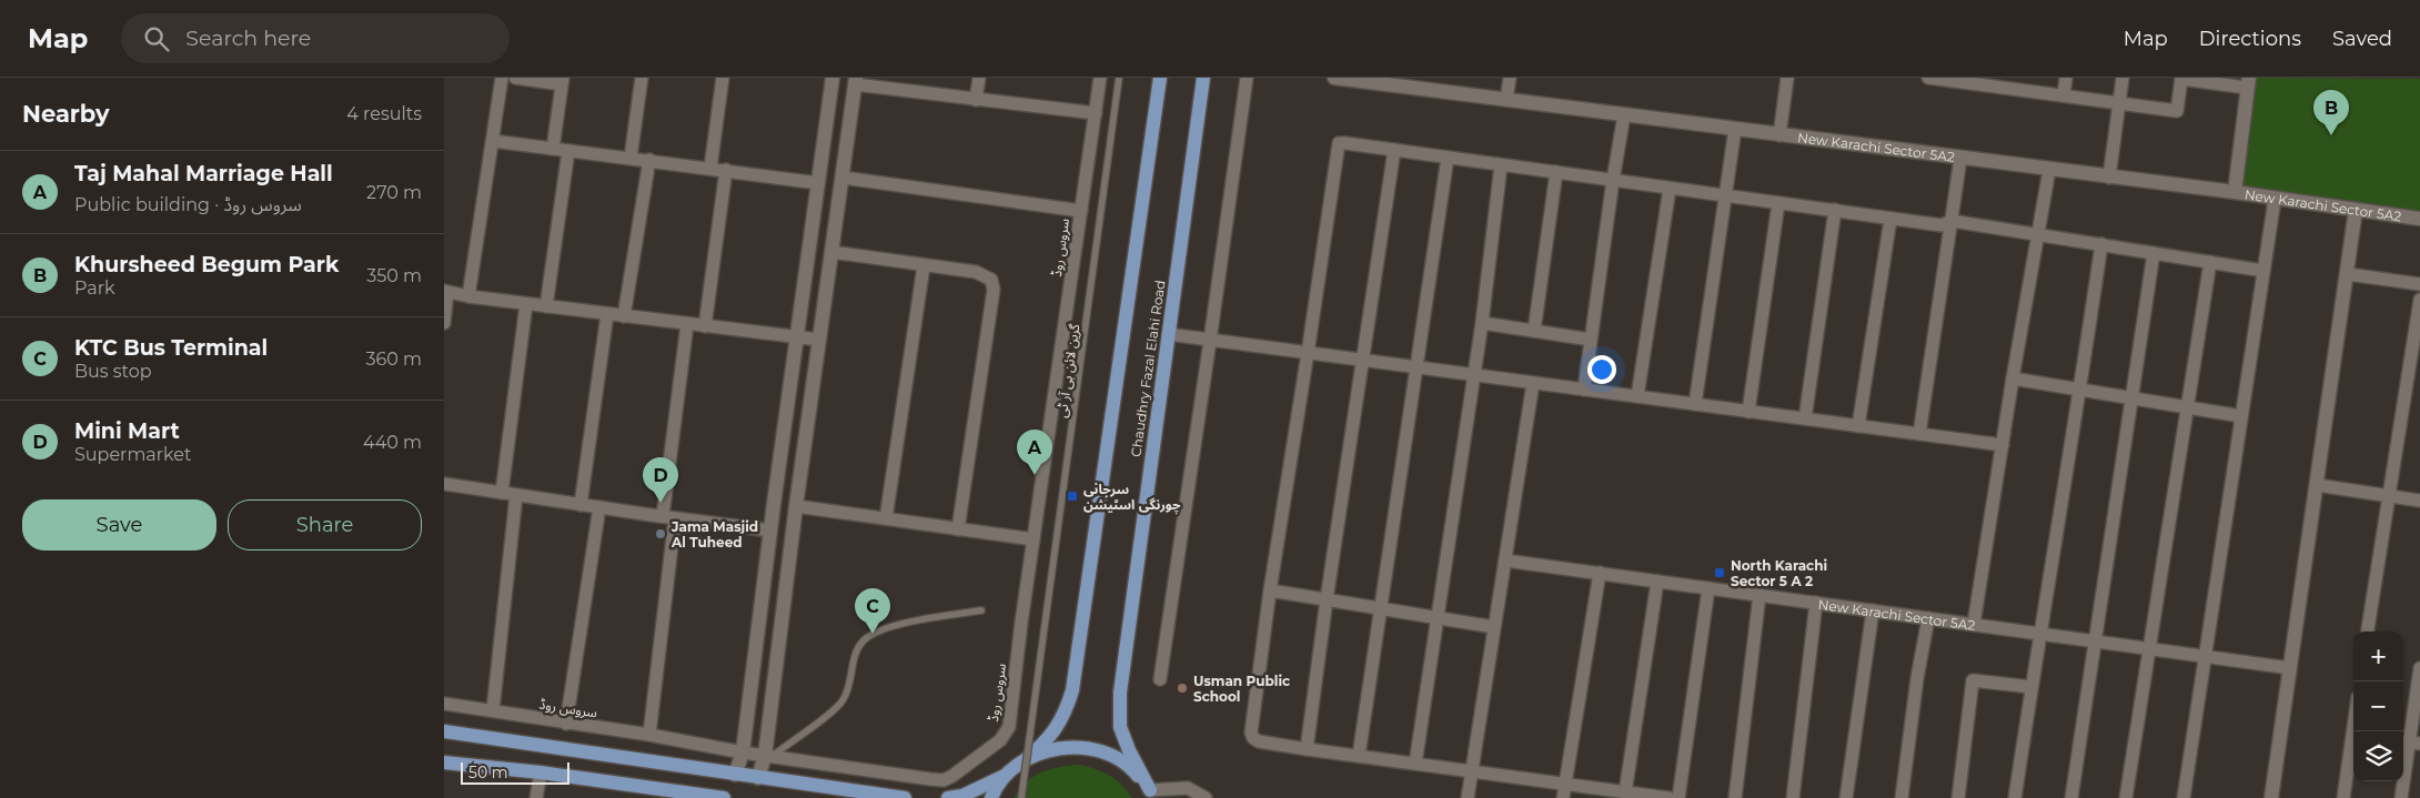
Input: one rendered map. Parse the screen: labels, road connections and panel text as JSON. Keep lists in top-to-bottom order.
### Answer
{
  "streets": {
    "main road": ["Chaudhry Fazal Elahi Road"],
    "street": ["New Karachi Sector 5A2", "سروس روڈ"],
    "lane": ["گرین لائن بی آر ٹی"]
  },
  "places": {
    "transit": ["سرجانی چورنگی اسٹیشن", "North Karachi Sector 5 A 2"],
    "other": ["Jama Masjid Al Tuheed", "Usman Public School"]
  },
  "scale_bar": "50 m",
  "page": {
    "header": "Map",
    "search": "Search here",
    "nav": ["Map", "Directions", "Saved"],
    "heading": ["Nearby", "4 results"],
    "pins": [
      "B",
      "A",
      "D",
      "C"
    ],
    "list": [
      {
        "mark": "A",
        "name": "Taj Mahal Marriage Hall",
        "note": "Public building · سروس روڈ",
        "value": "270 m"
      },
      {
        "mark": "B",
        "name": "Khursheed Begum Park",
        "note": "Park",
        "value": "350 m"
      },
      {
        "mark": "C",
        "name": "KTC Bus Terminal",
        "note": "Bus stop",
        "value": "360 m"
      },
      {
        "mark": "D",
        "name": "Mini Mart",
        "note": "Supermarket",
        "value": "440 m"
      }
    ],
    "buttons": ["Save", "Share"],
    "map_buttons": ["+", "−"],
    "scale": "50 m"
  }
}
